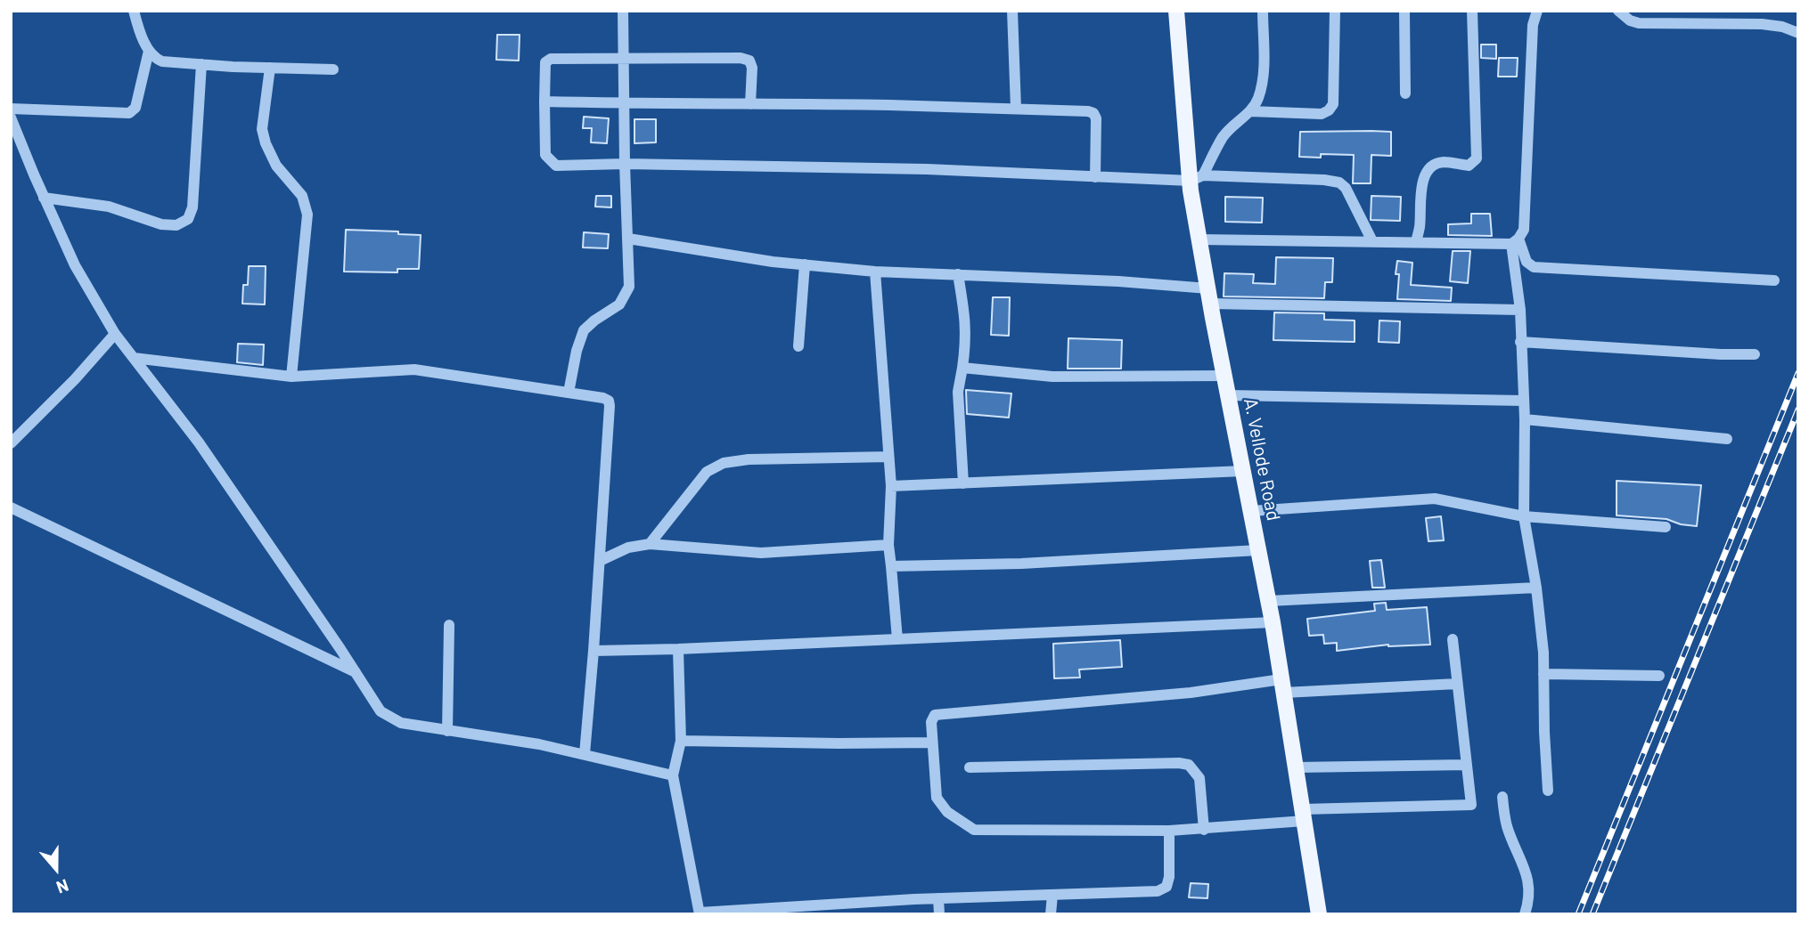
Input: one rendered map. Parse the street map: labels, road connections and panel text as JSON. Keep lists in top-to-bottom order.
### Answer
{
  "streets": {
    "main road": ["A. Vellode Road"]
  },
  "north": "bottom"
}
